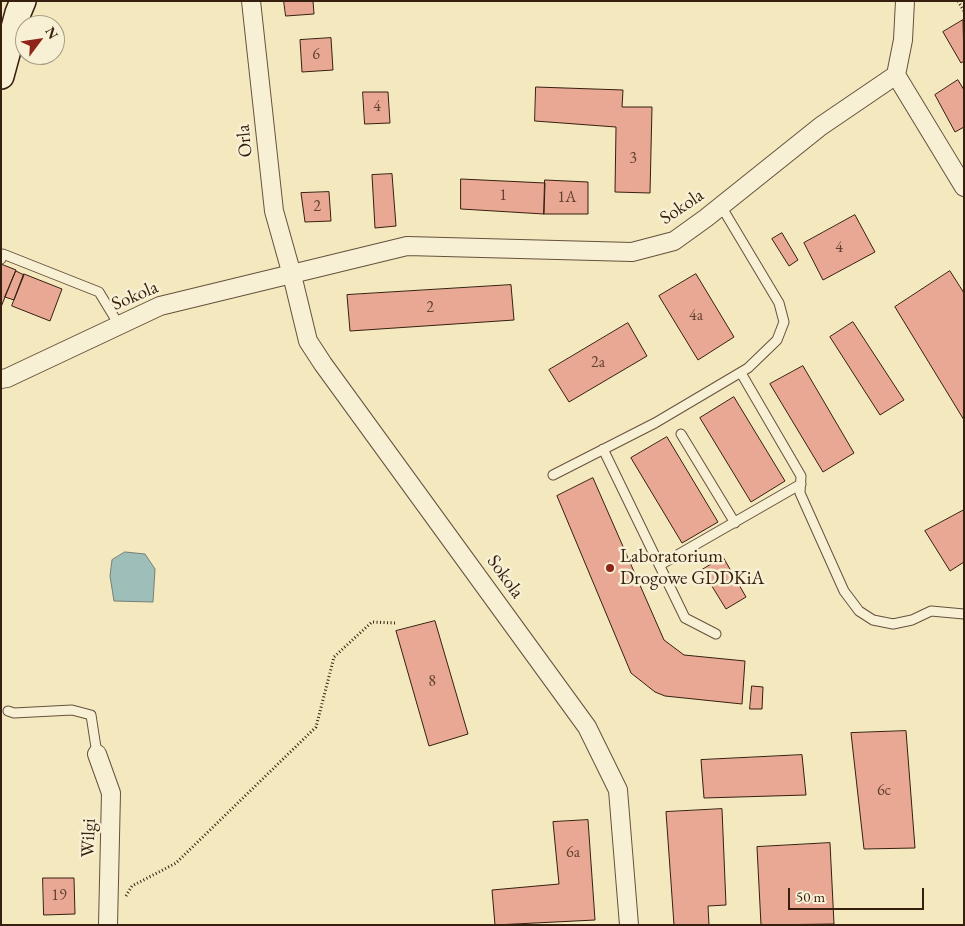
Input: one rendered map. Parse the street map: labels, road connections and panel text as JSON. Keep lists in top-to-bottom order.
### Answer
{
  "streets": {
    "street": ["Orla", "Sokola", "Wilgi"]
  },
  "crossings": [
    ["Orla", "Sokola"]
  ],
  "places": ["Laboratorium Drogowe GDDKiA"],
  "house_numbers": [
    "6",
    "4",
    "3",
    "1",
    "1A",
    "2",
    "4",
    "2",
    "4a",
    "2a",
    "8",
    "6c",
    "6a",
    "19"
  ],
  "scale_bar": "50 m",
  "north": "top right"
}
